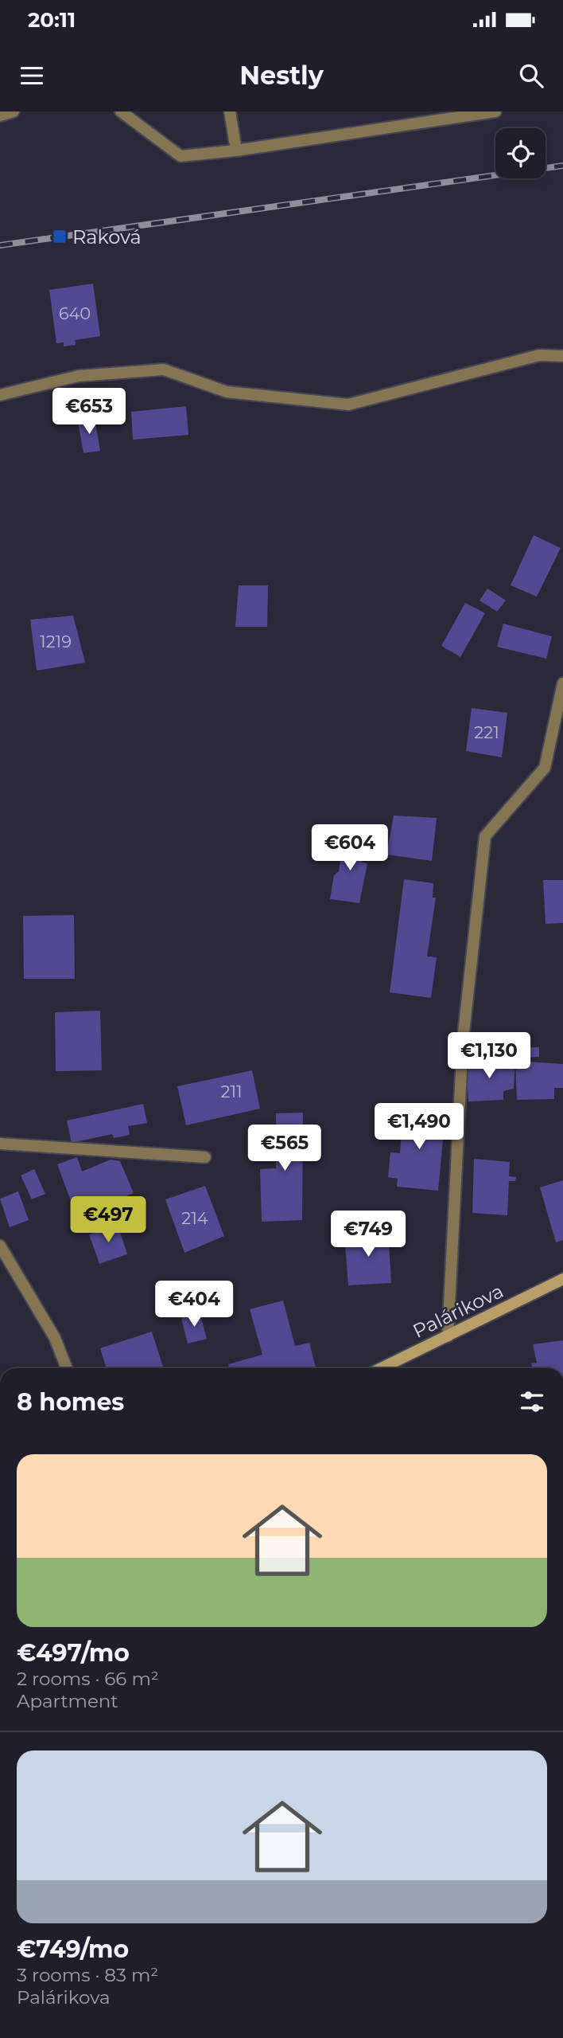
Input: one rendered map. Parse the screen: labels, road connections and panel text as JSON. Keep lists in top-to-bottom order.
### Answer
{
  "streets": {
    "main road": ["Palárikova"]
  },
  "places": {
    "transit": ["Raková"]
  },
  "house_numbers": [
    "640",
    "1219",
    "221",
    "211",
    "214"
  ],
  "page": {
    "status": "20:11",
    "header": "Nestly",
    "price": [
      "€653",
      "€604",
      "€1,130",
      "€1,490",
      "€565",
      "€497",
      "€749",
      "€404"
    ],
    "heading": "8 homes",
    "list": [
      {
        "name": "€497/mo",
        "note": "2 rooms · 66 m² · Apartment"
      },
      {
        "name": "€749/mo",
        "note": "3 rooms · 83 m² · Palárikova"
      }
    ]
  }
}
